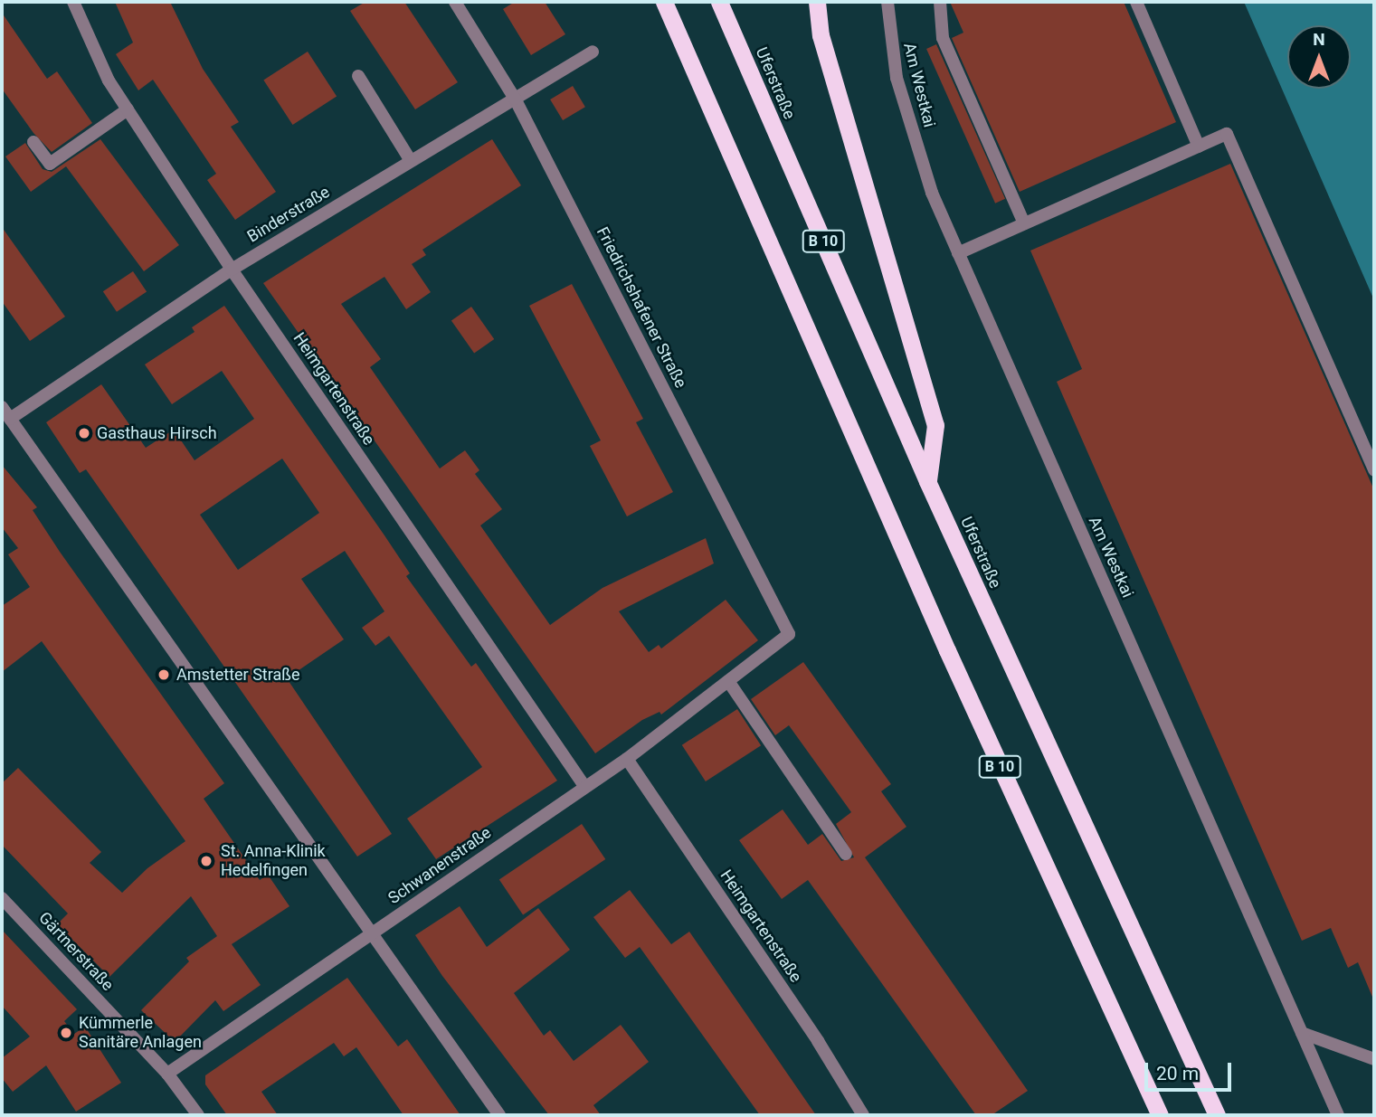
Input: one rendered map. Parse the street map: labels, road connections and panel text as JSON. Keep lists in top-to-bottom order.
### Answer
{
  "streets": {
    "highway": ["Uferstraße", "B 10"],
    "street": [
      "Am Westkai",
      "Binderstraße",
      "Friedrichshafener Straße",
      "Heimgartenstraße",
      "Schwanenstraße",
      "Gärtnerstraße"
    ]
  },
  "crossings": [
    ["Binderstraße", "Friedrichshafener Straße"],
    ["Binderstraße", "Heimgartenstraße"],
    ["Friedrichshafener Straße", "Schwanenstraße"],
    ["Heimgartenstraße", "Schwanenstraße"],
    ["Schwanenstraße", "Gärtnerstraße"]
  ],
  "places": [
    "Gasthaus Hirsch",
    "Amstetter Straße",
    "St. Anna-Klinik Hedelfingen",
    "Kümmerle Sanitäre Anlagen"
  ],
  "scale_bar": "20 m",
  "north": "top"
}
